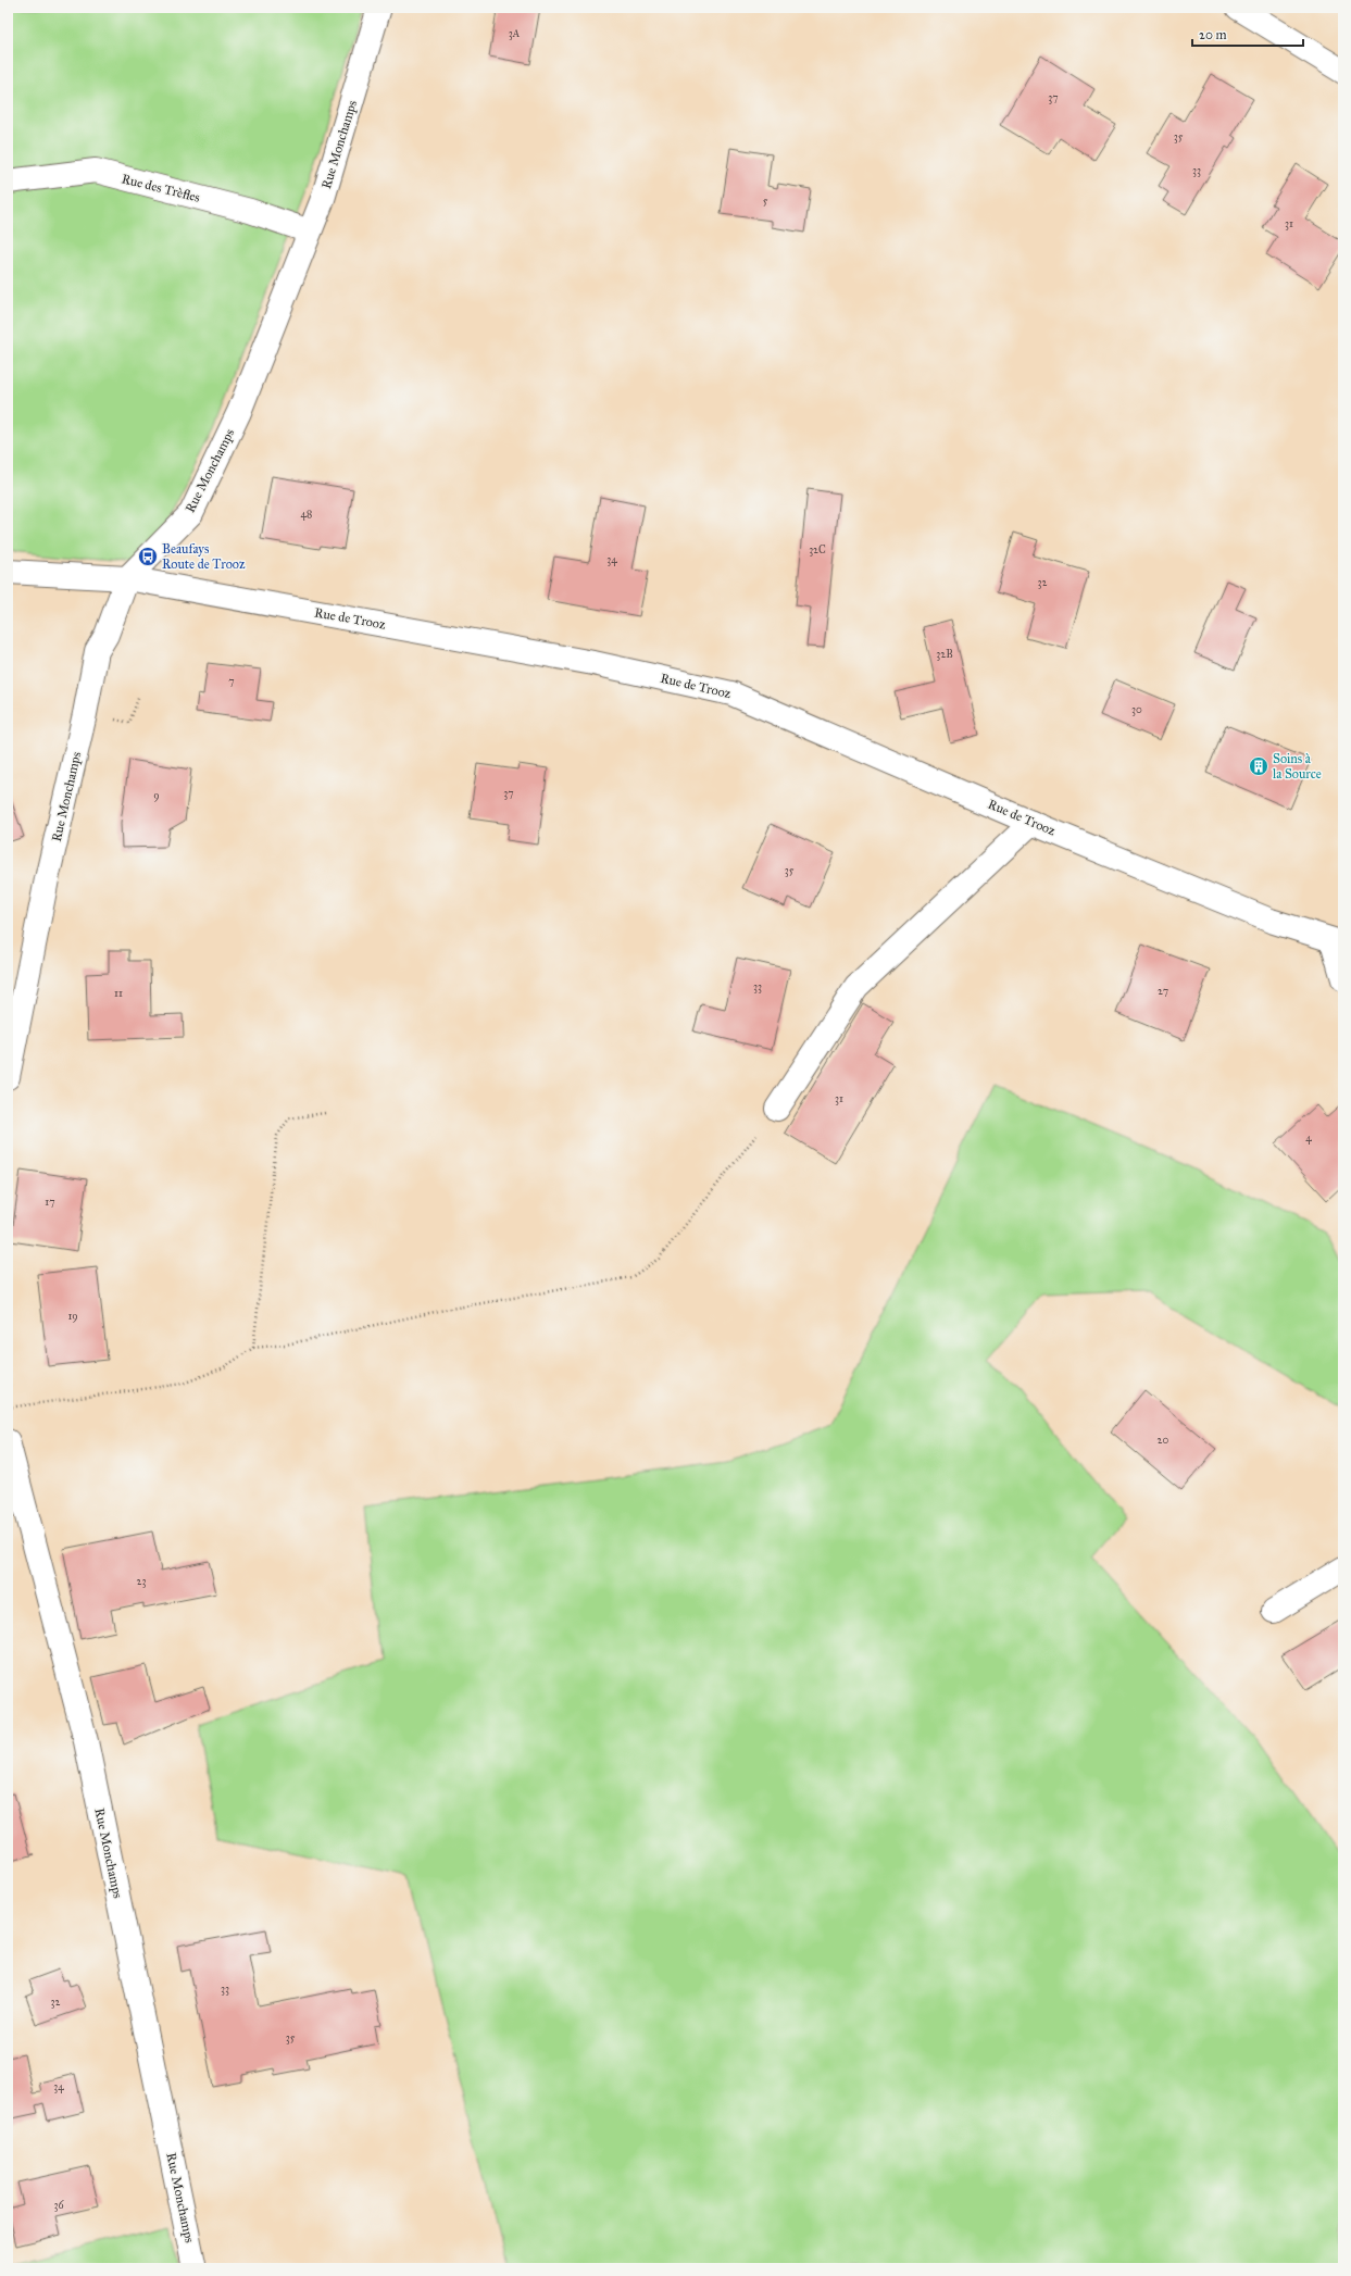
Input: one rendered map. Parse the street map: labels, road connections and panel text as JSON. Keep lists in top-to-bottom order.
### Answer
{
  "streets": {
    "street": ["Rue Monchamps", "Rue des Trèfles", "Rue de Trooz"]
  },
  "crossings": [
    ["Rue Monchamps", "Rue des Trèfles"],
    ["Rue Monchamps", "Rue de Trooz"]
  ],
  "places": {
    "bus stop": ["Beaufays Route de Trooz"],
    "building": ["Soins à la Source"]
  },
  "house_numbers": [
    "3A",
    "37",
    "35",
    "33",
    "5",
    "31",
    "48",
    "32C",
    "34",
    "32",
    "32B",
    "7",
    "30",
    "37",
    "9",
    "35",
    "33",
    "27",
    "11",
    "31",
    "4",
    "17",
    "19",
    "20",
    "23",
    "33",
    "32",
    "35",
    "34",
    "36"
  ],
  "scale_bar": "20 m"
}
